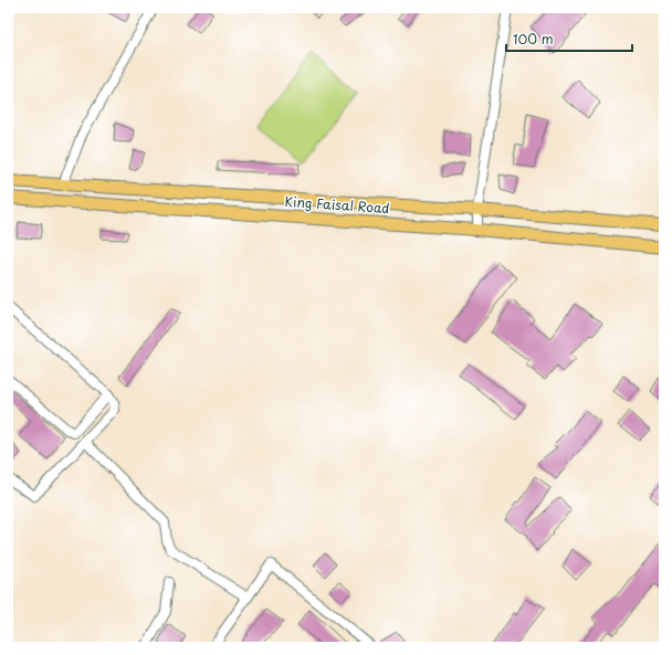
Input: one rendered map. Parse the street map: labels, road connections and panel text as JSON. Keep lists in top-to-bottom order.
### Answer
{
  "streets": {
    "main road": ["King Faisal Road"]
  },
  "scale_bar": "100 m"
}
